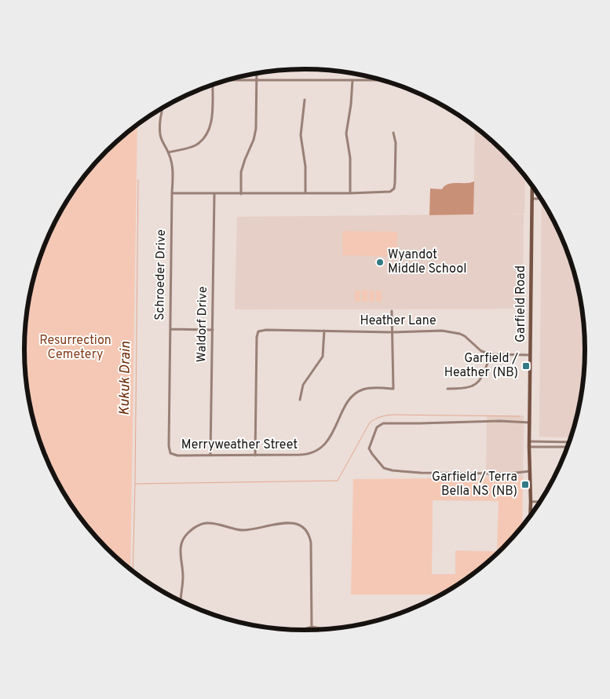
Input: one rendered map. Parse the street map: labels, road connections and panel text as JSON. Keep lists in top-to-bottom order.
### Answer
{
  "streets": {
    "main road": ["Garfield Road"],
    "street": [
      "Schroeder Drive",
      "Heather Lane",
      "Waldorf Drive",
      "Merryweather Street"
    ]
  },
  "crossings": [
    ["Schroeder Drive", "Merryweather Street"],
    ["Garfield Road", "Heather Lane"],
    ["Heather Lane", "Merryweather Street"],
    ["Waldorf Drive", "Merryweather Street"]
  ],
  "water": ["Kukuk Drain"],
  "parks": ["Resurrection Cemetery"],
  "places": {
    "other": ["Wyandot Middle School"],
    "transit": ["Garfield / Heather (NB)", "Garfield / Terra Bella NS (NB)"]
  }
}
